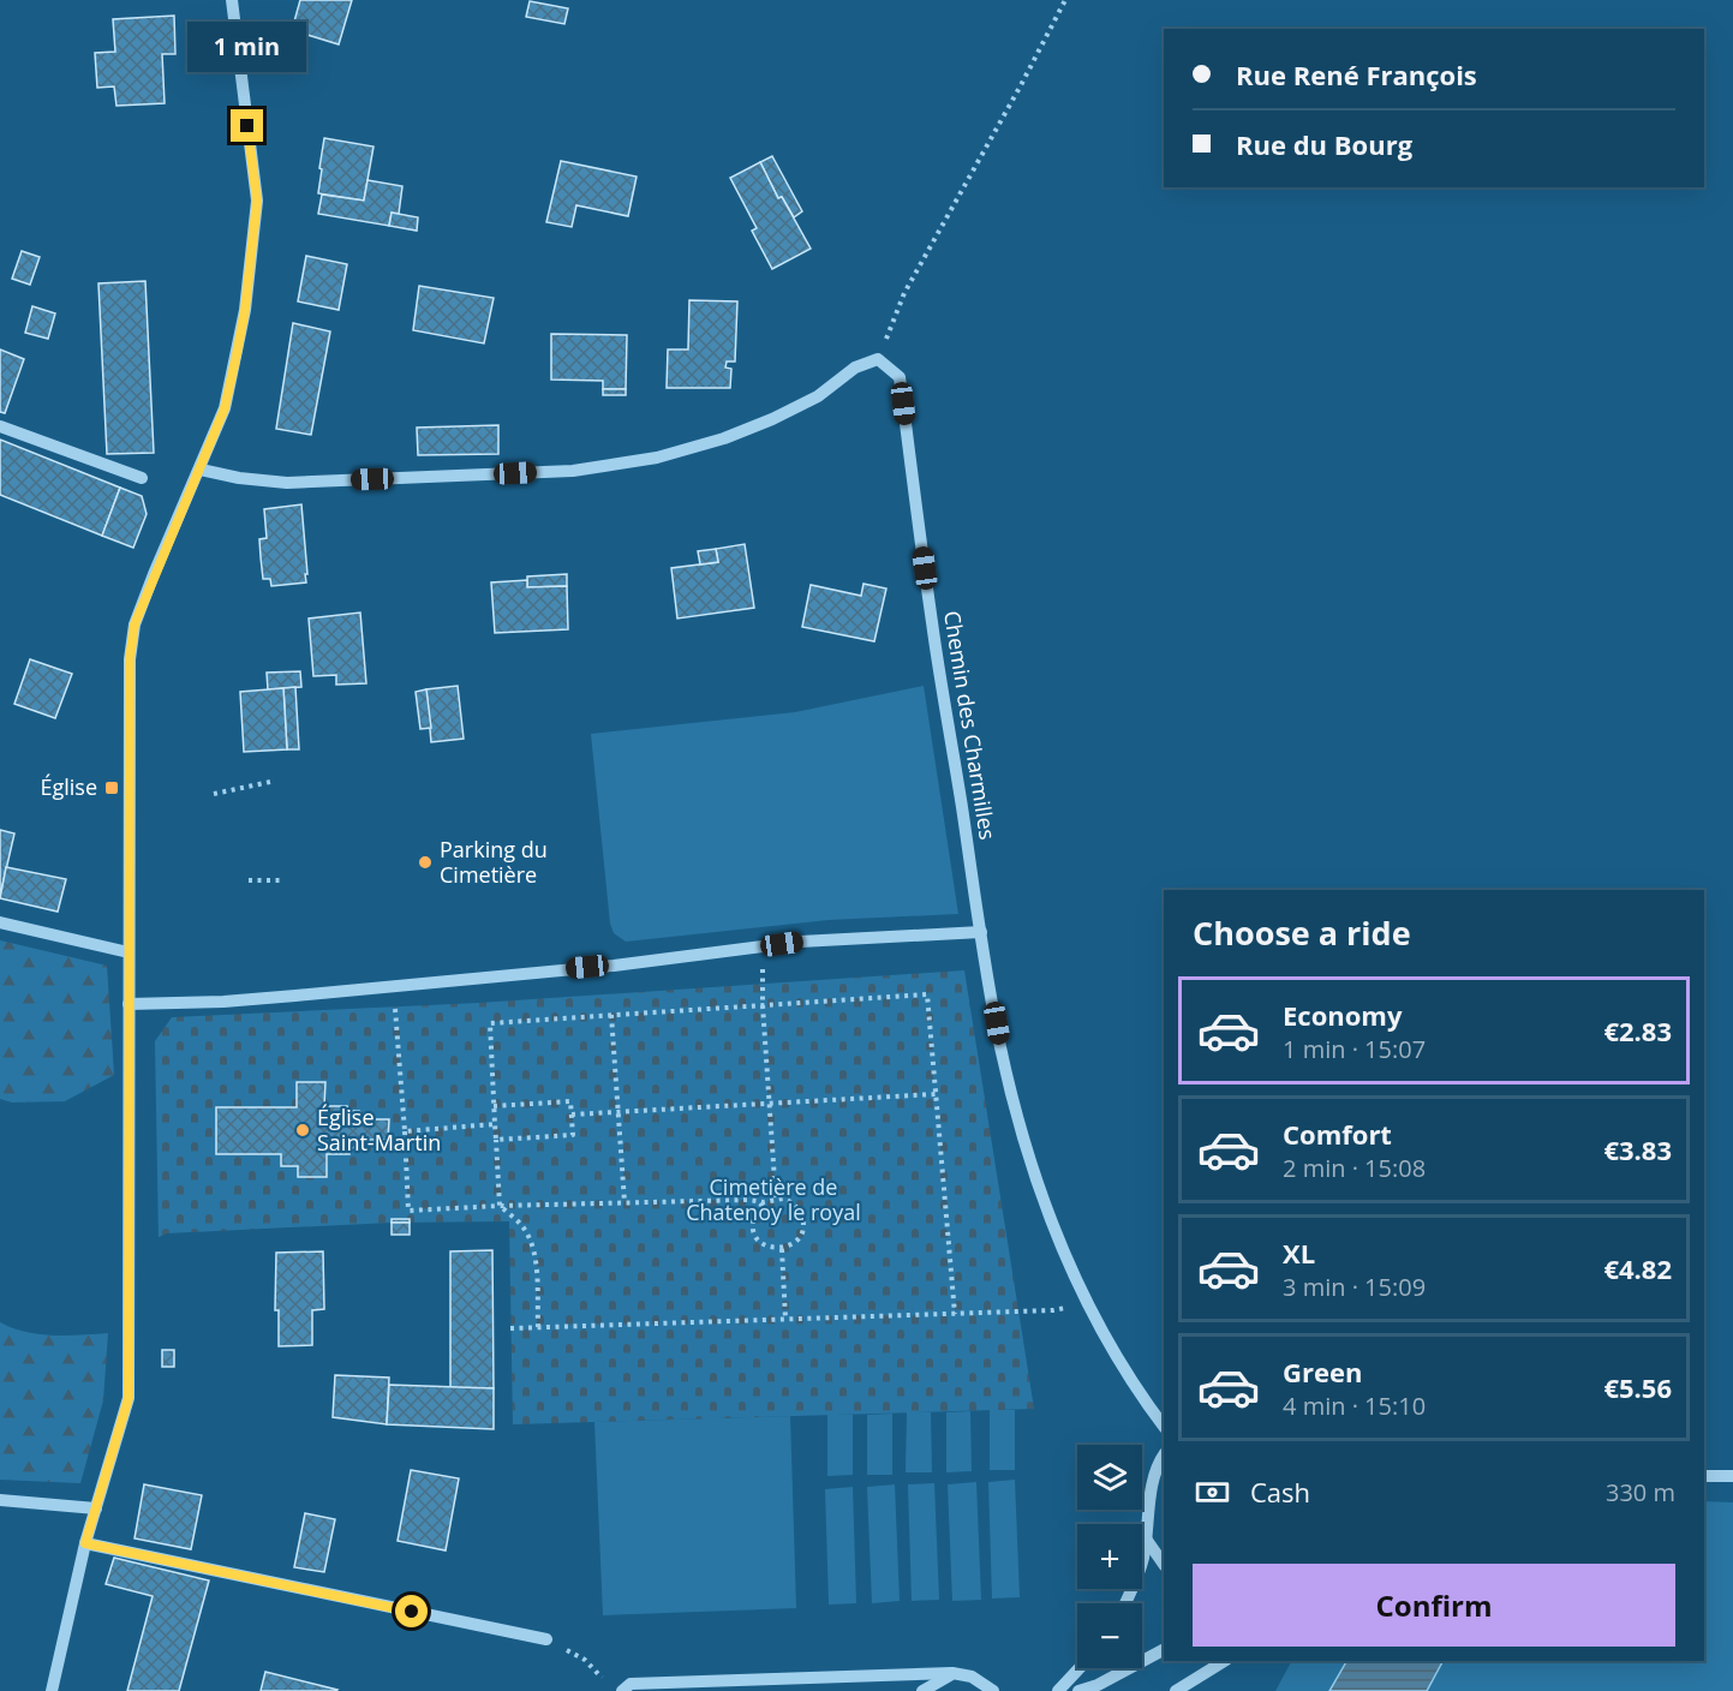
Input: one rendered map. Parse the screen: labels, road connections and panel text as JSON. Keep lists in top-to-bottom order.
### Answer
{
  "streets": {
    "street": ["Chemin des Charmilles"]
  },
  "parks": ["Cimetière de Chatenoy le royal"],
  "places": {
    "transit": ["Église"],
    "other": ["Parking du Cimetière", "Église Saint-Martin"]
  },
  "page": {
    "bubble": "1 min",
    "banner": ["Rue René François", "Rue du Bourg"],
    "heading": "Choose a ride",
    "list": [
      {
        "name": "Economy",
        "note": "1 min · 15:07",
        "value": "€2.83"
      },
      {
        "name": "Comfort",
        "note": "2 min · 15:08",
        "value": "€3.83"
      },
      {
        "name": "XL",
        "note": "3 min · 15:09",
        "value": "€4.82"
      },
      {
        "name": "Green",
        "note": "4 min · 15:10",
        "value": "€5.56"
      }
    ],
    "map_buttons": ["+", "−"],
    "pay": ["Cash", "330 m"],
    "buttons": "Confirm"
  }
}
